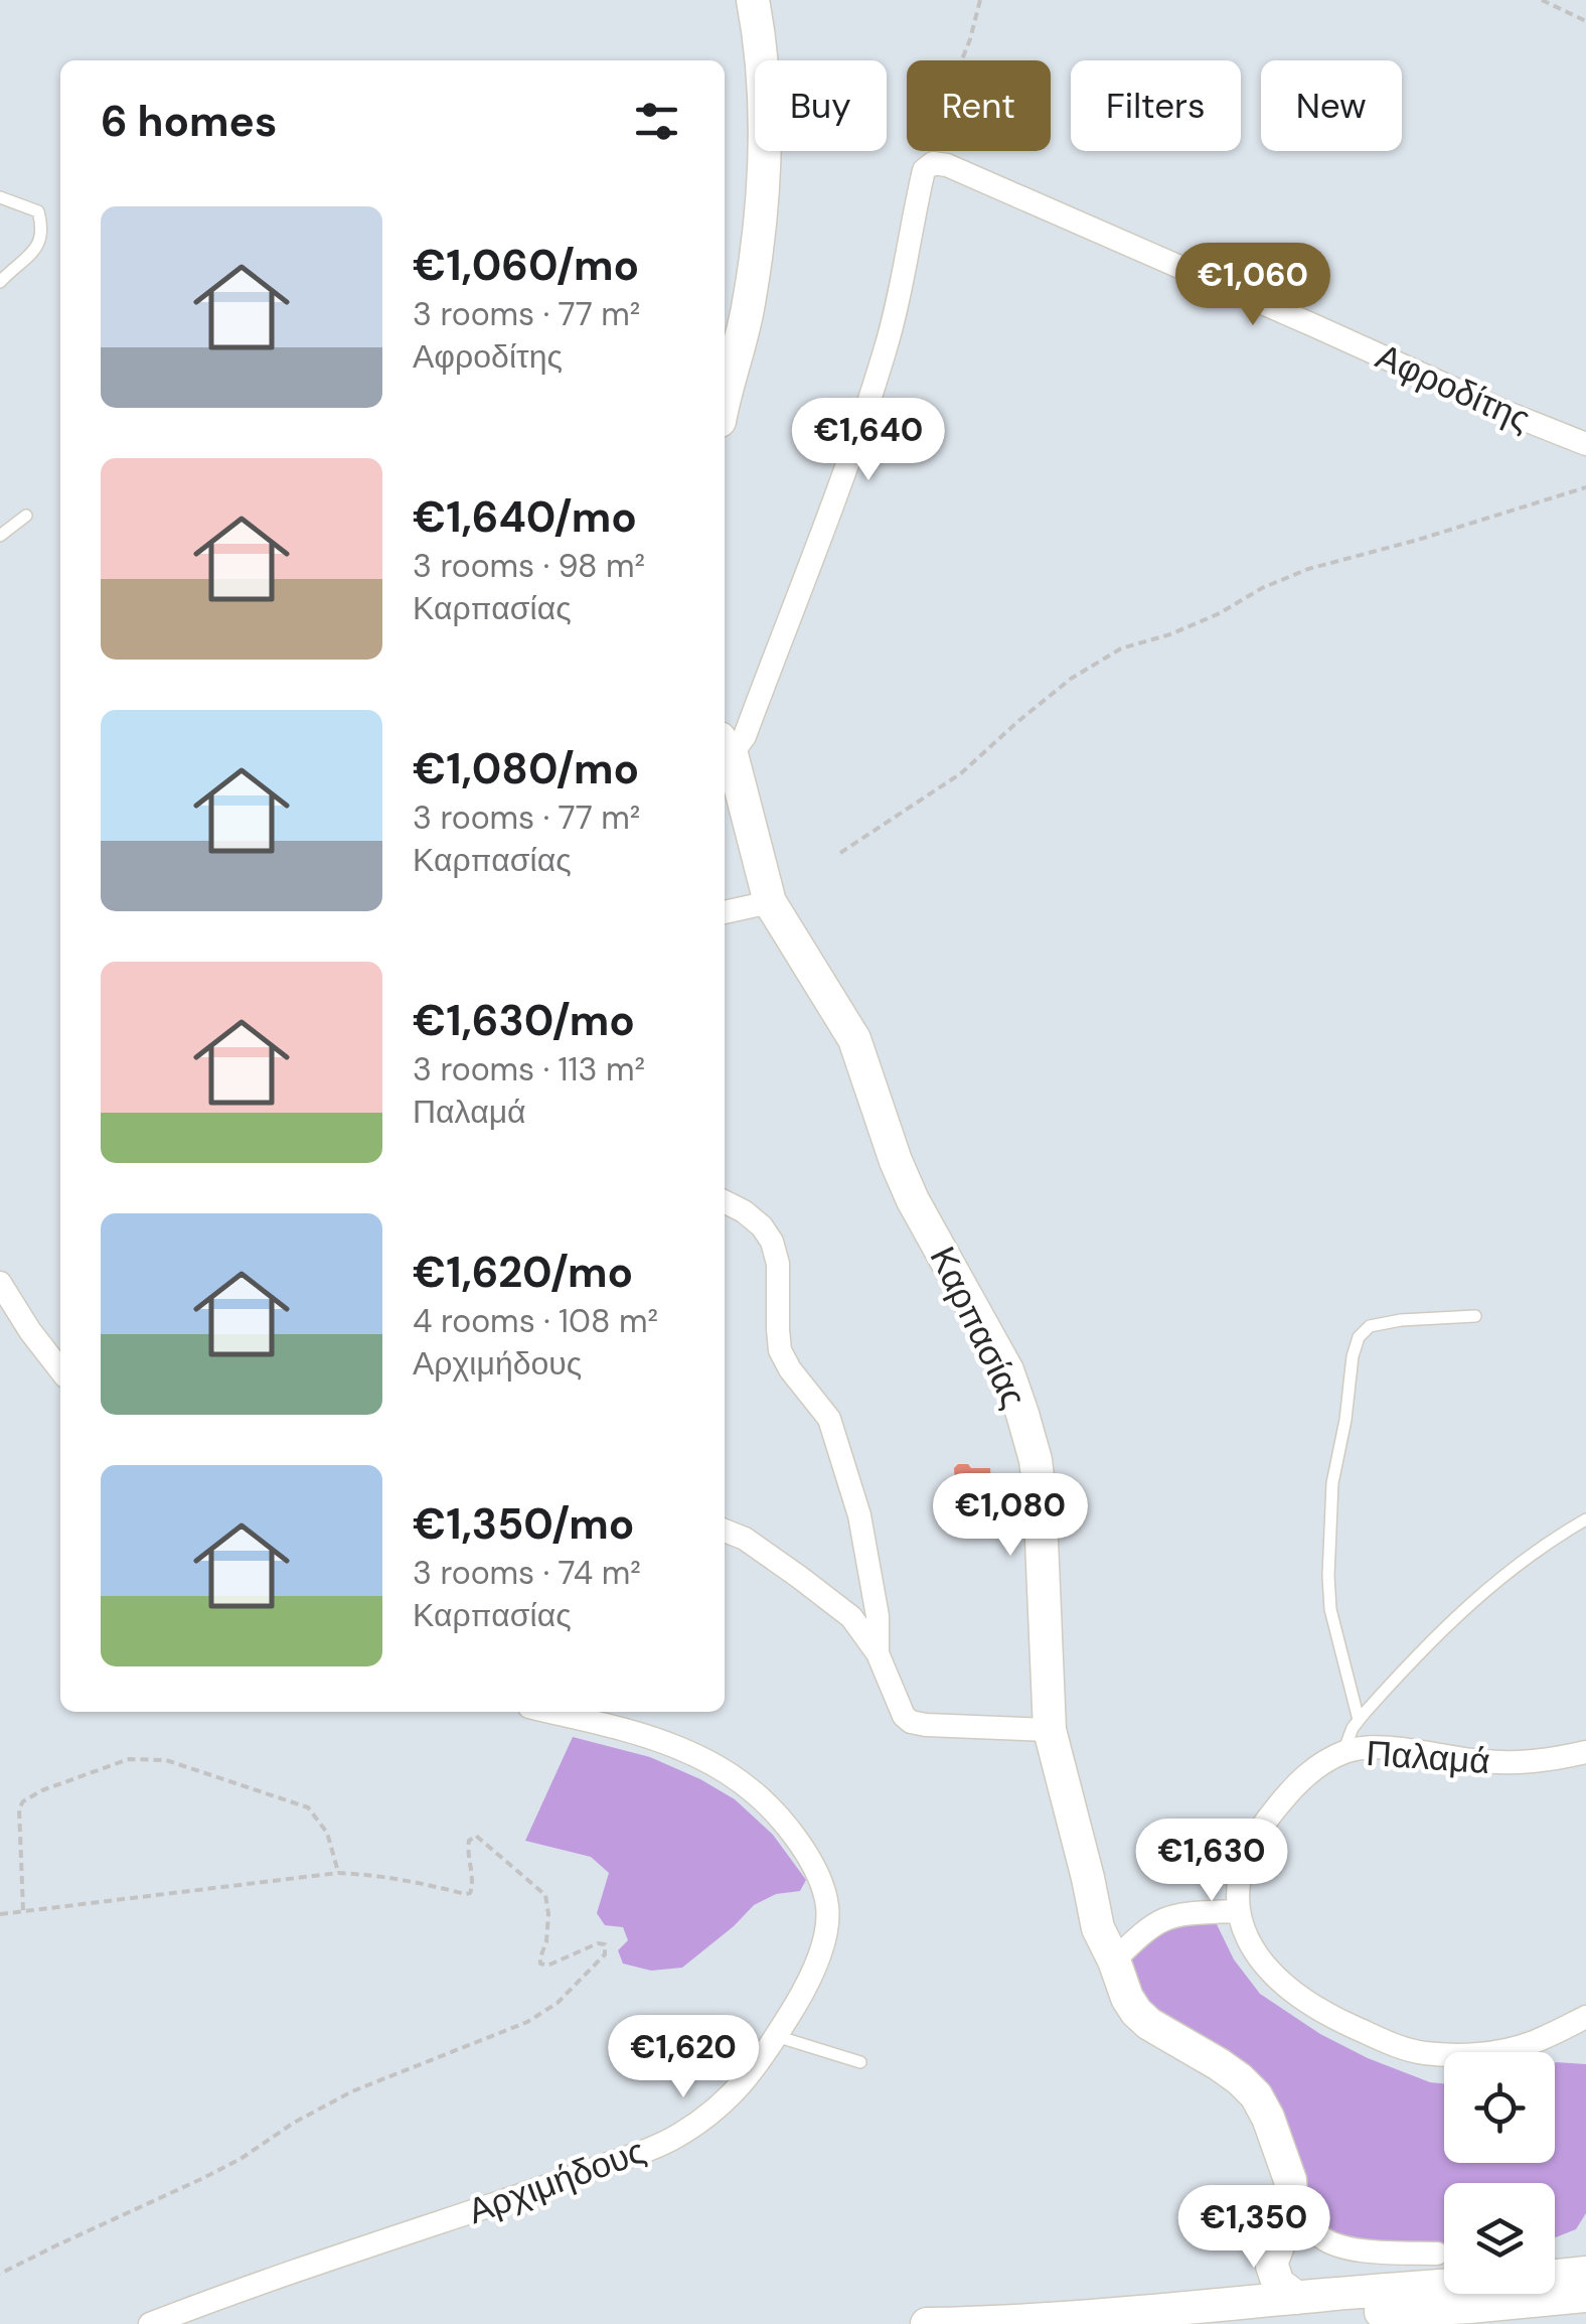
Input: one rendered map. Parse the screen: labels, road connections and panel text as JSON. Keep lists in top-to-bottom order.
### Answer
{
  "streets": {
    "street": [
      "Αφροδίτης",
      "Καρπασίας",
      "Παλαμά",
      "Αρχιμήδους"
    ]
  },
  "page": {
    "chip": [
      "Buy",
      "Rent",
      "Filters",
      "New"
    ],
    "heading": "6 homes",
    "list": [
      {
        "name": "€1,060/mo",
        "note": "3 rooms · 77 m² · Αφροδίτης"
      },
      {
        "name": "€1,640/mo",
        "note": "3 rooms · 98 m² · Καρπασίας"
      },
      {
        "name": "€1,080/mo",
        "note": "3 rooms · 77 m² · Καρπασίας"
      },
      {
        "name": "€1,630/mo",
        "note": "3 rooms · 113 m² · Παλαμά"
      },
      {
        "name": "€1,620/mo",
        "note": "4 rooms · 108 m² · Αρχιμήδους"
      },
      {
        "name": "€1,350/mo",
        "note": "3 rooms · 74 m² · Καρπασίας"
      }
    ],
    "price": [
      "€1,060",
      "€1,640",
      "€1,080",
      "€1,630",
      "€1,620",
      "€1,350"
    ]
  }
}
